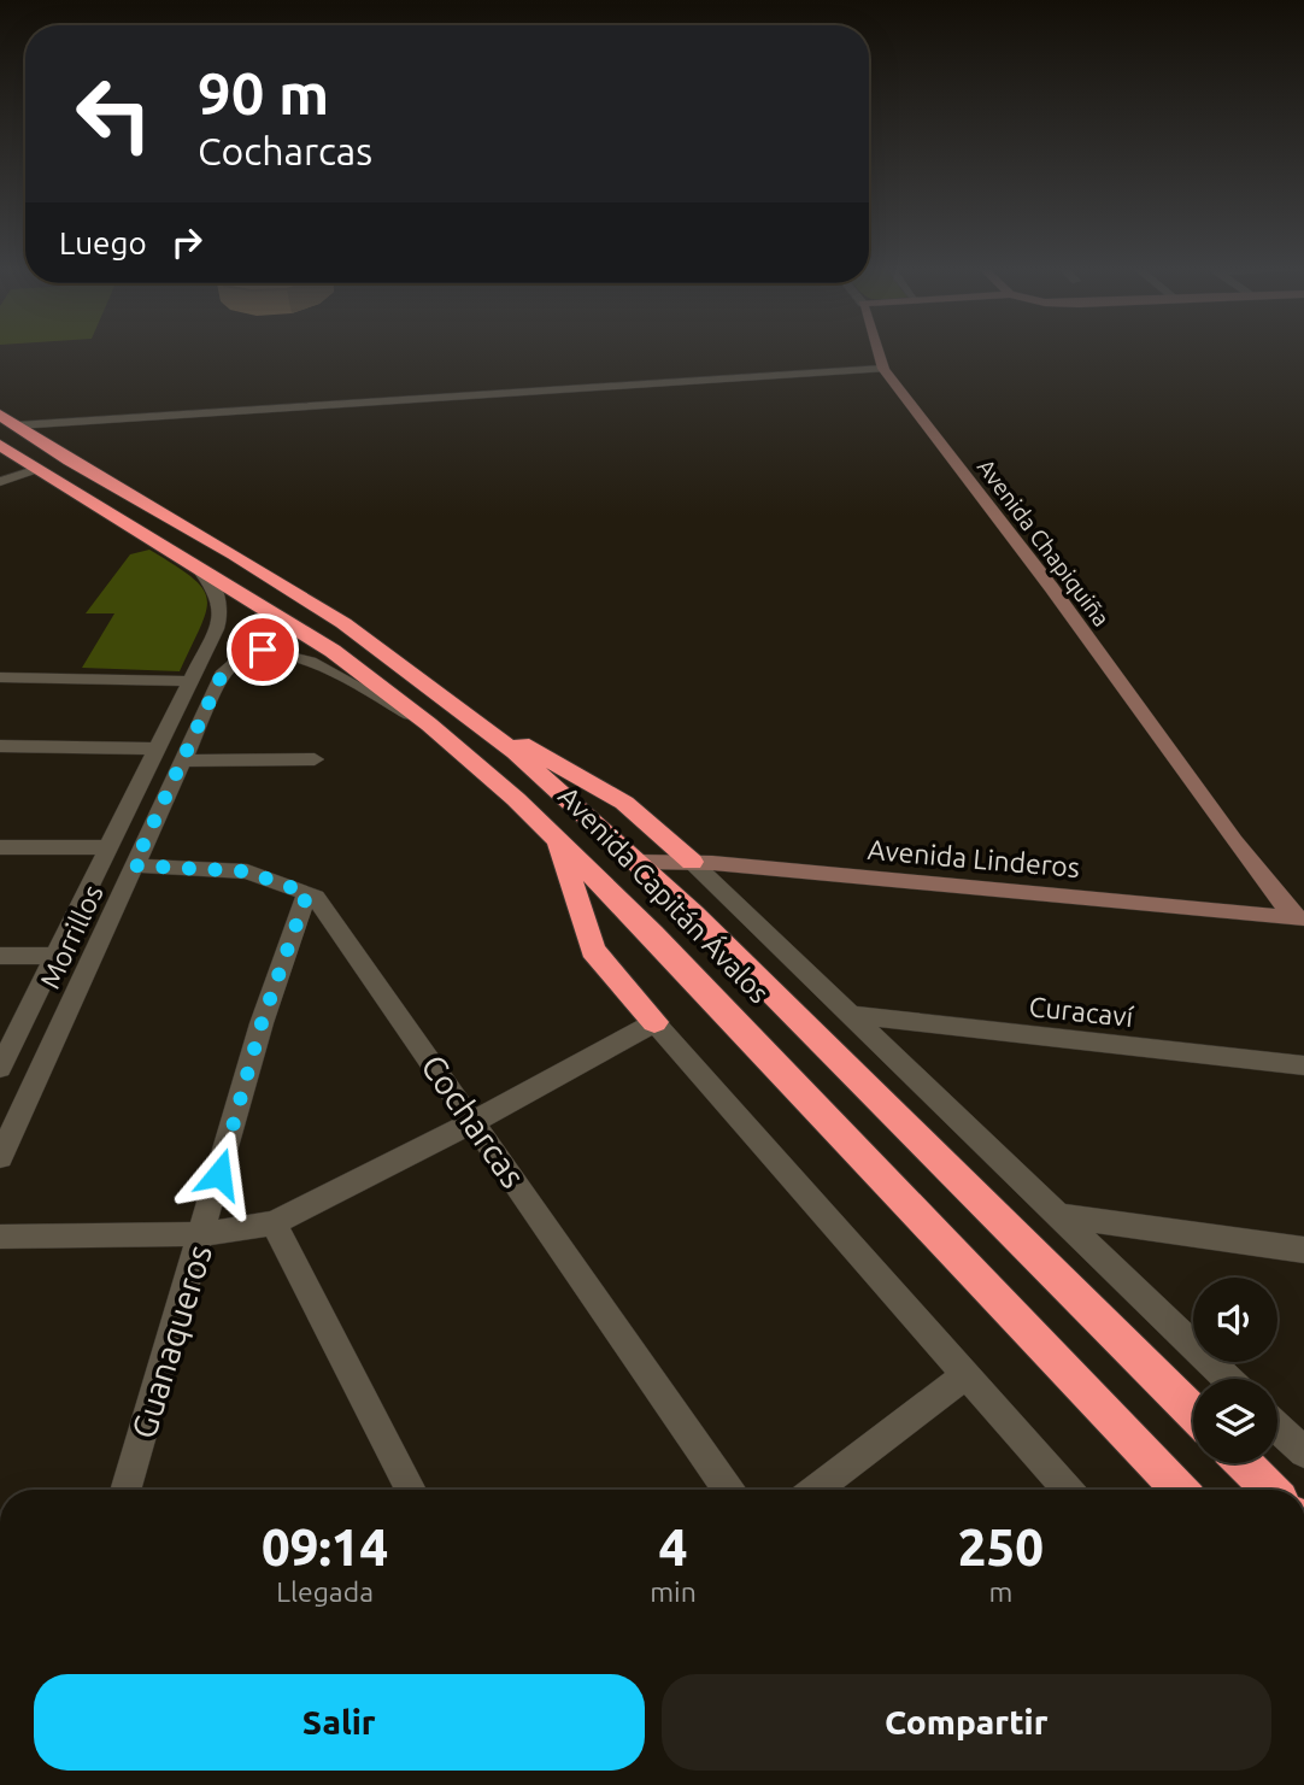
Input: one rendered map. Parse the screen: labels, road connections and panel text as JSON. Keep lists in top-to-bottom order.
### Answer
{
  "streets": {
    "highway": ["Avenida Capitán Ávalos"],
    "street": [
      "Avenida Chapiquiña",
      "Avenida Linderos",
      "Morrillos",
      "Curacaví",
      "Cocharcas",
      "Guanaqueros"
    ]
  },
  "crossings": [
    ["Avenida Chapiquiña", "Avenida Linderos"],
    ["Avenida Linderos", "Avenida Capitán Ávalos"],
    ["Avenida Capitán Ávalos", "Morrillos"],
    ["Avenida Capitán Ávalos", "Curacaví"],
    ["Morrillos", "Cocharcas"],
    ["Cocharcas", "Guanaqueros"]
  ],
  "page": {
    "turn": ["90 m", "Cocharcas"],
    "then": "Luego",
    "eta": [
      "09:14",
      "Llegada",
      "4",
      "min",
      "250",
      "m"
    ],
    "buttons": ["Salir", "Compartir"]
  }
}
